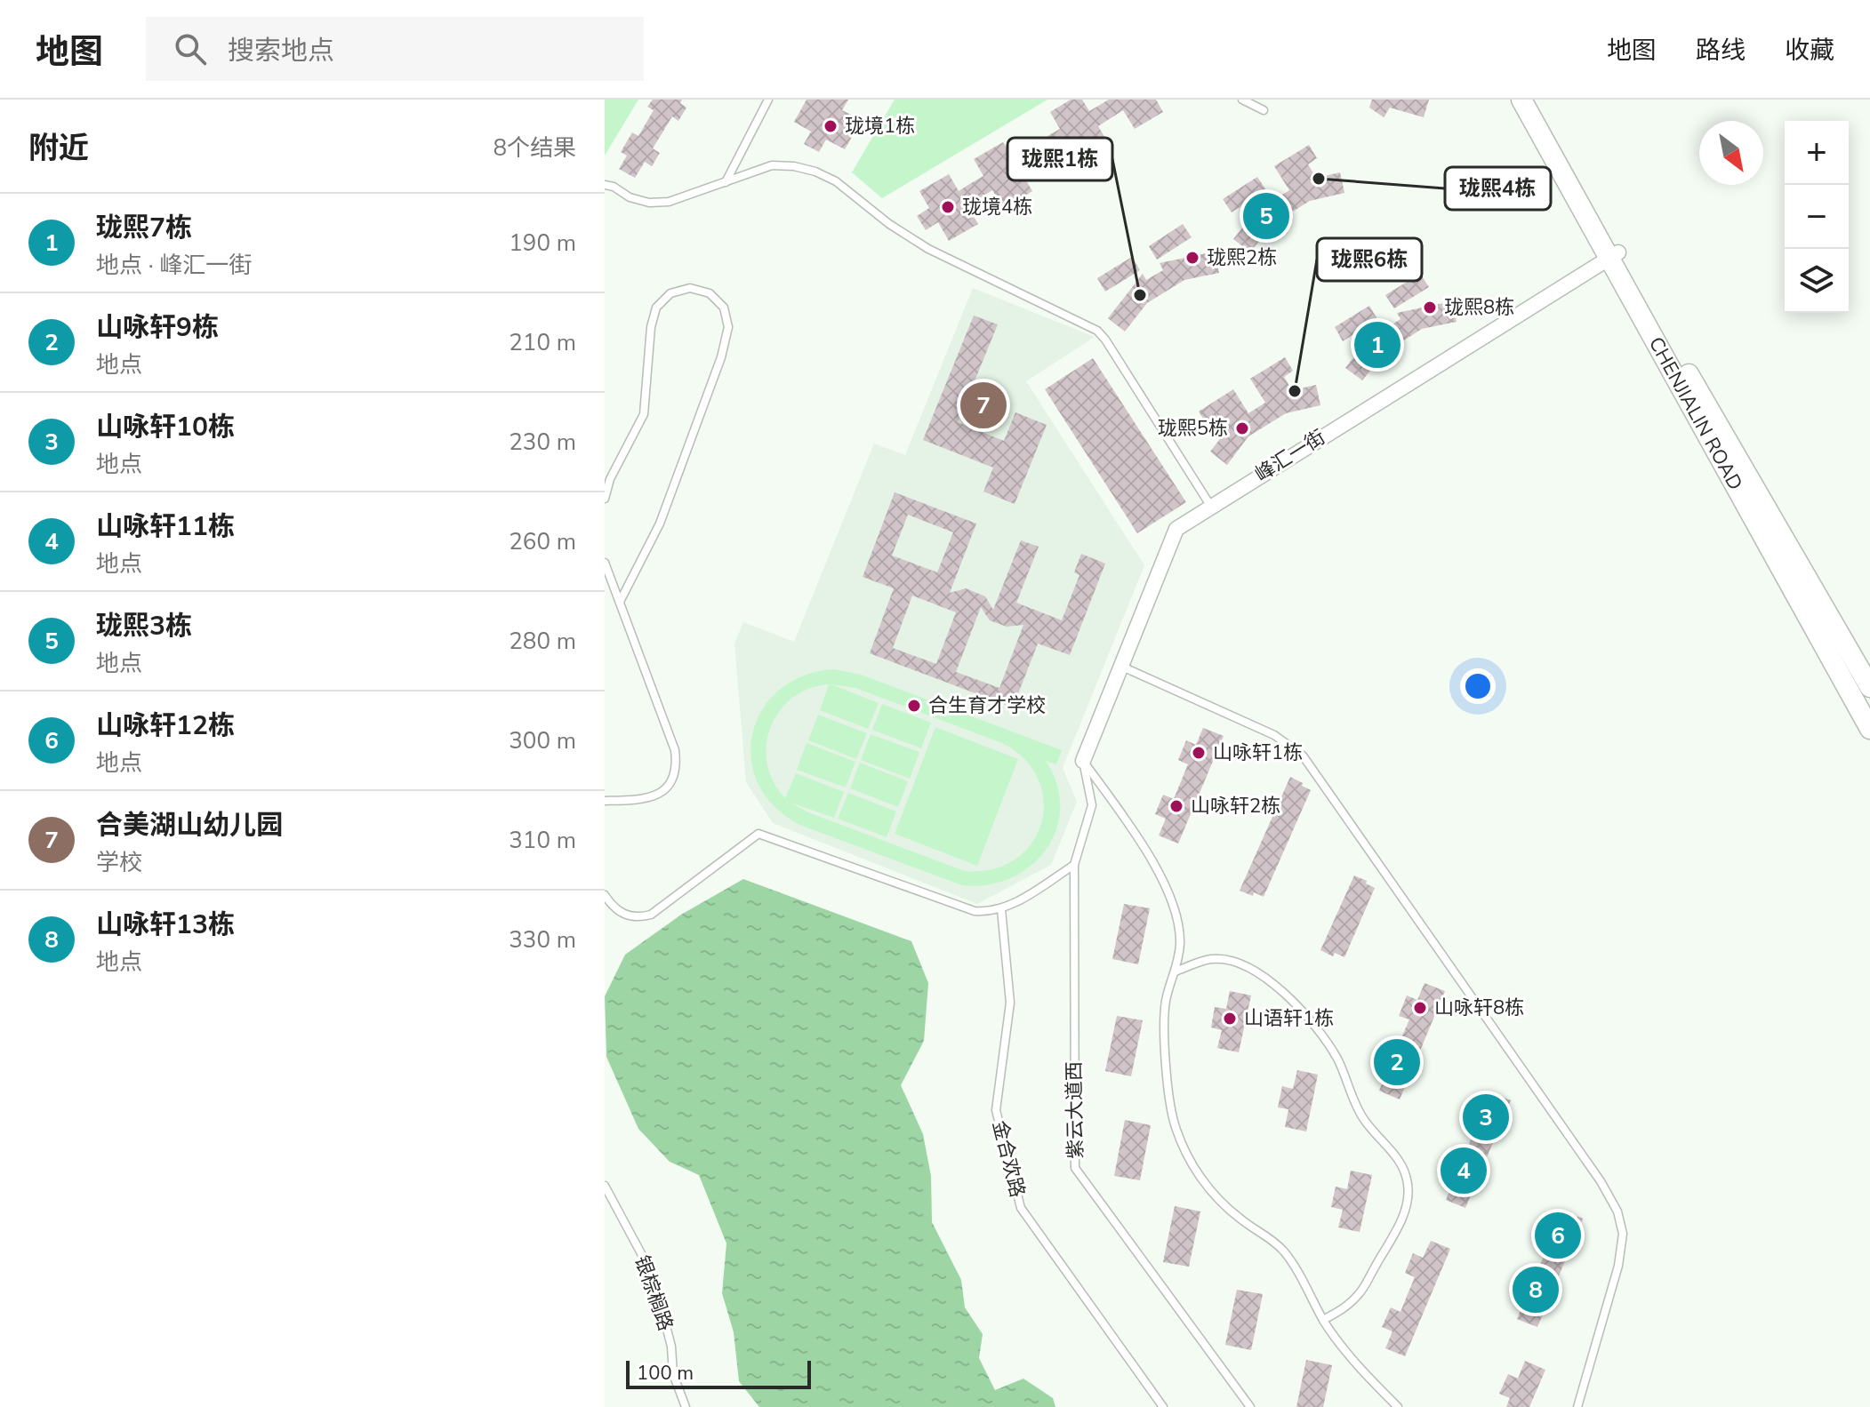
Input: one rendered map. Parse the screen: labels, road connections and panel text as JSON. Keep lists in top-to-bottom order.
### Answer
{
  "streets": {
    "main road": ["CHENJIALIN ROAD"],
    "street": ["峰汇一街"],
    "lane": ["紫云大道西", "金合欢路", "银棕榈路"]
  },
  "crossings": [
    ["CHENJIALIN ROAD", "峰汇一街"],
    ["峰汇一街", "紫云大道西"]
  ],
  "places": [
    "珑境1栋",
    "珑熙4栋",
    "珑境4栋",
    "珑熙2栋",
    "珑熙1栋",
    "珑熙8栋",
    "珑熙6栋",
    "珑熙5栋",
    "合生育才学校",
    "山咏轩1栋",
    "山咏轩2栋",
    "山咏轩8栋",
    "山语轩1栋"
  ],
  "scale_bar": "100 m",
  "north": "bottom right",
  "page": {
    "header": "地图",
    "search": "搜索地点",
    "nav": ["地图", "路线", "收藏"],
    "heading": ["附近", "8个结果"],
    "map_buttons": ["+", "−"],
    "pins": [
      "5",
      "1",
      "7",
      "2",
      "3",
      "4",
      "6",
      "8"
    ],
    "list": [
      {
        "mark": "1",
        "name": "珑熙7栋",
        "note": "地点 · 峰汇一街",
        "value": "190 m"
      },
      {
        "mark": "2",
        "name": "山咏轩9栋",
        "note": "地点",
        "value": "210 m"
      },
      {
        "mark": "3",
        "name": "山咏轩10栋",
        "note": "地点",
        "value": "230 m"
      },
      {
        "mark": "4",
        "name": "山咏轩11栋",
        "note": "地点",
        "value": "260 m"
      },
      {
        "mark": "5",
        "name": "珑熙3栋",
        "note": "地点",
        "value": "280 m"
      },
      {
        "mark": "6",
        "name": "山咏轩12栋",
        "note": "地点",
        "value": "300 m"
      },
      {
        "mark": "7",
        "name": "合美湖山幼儿园",
        "note": "学校",
        "value": "310 m"
      },
      {
        "mark": "8",
        "name": "山咏轩13栋",
        "note": "地点",
        "value": "330 m"
      }
    ],
    "scale": "100 m"
  }
}
